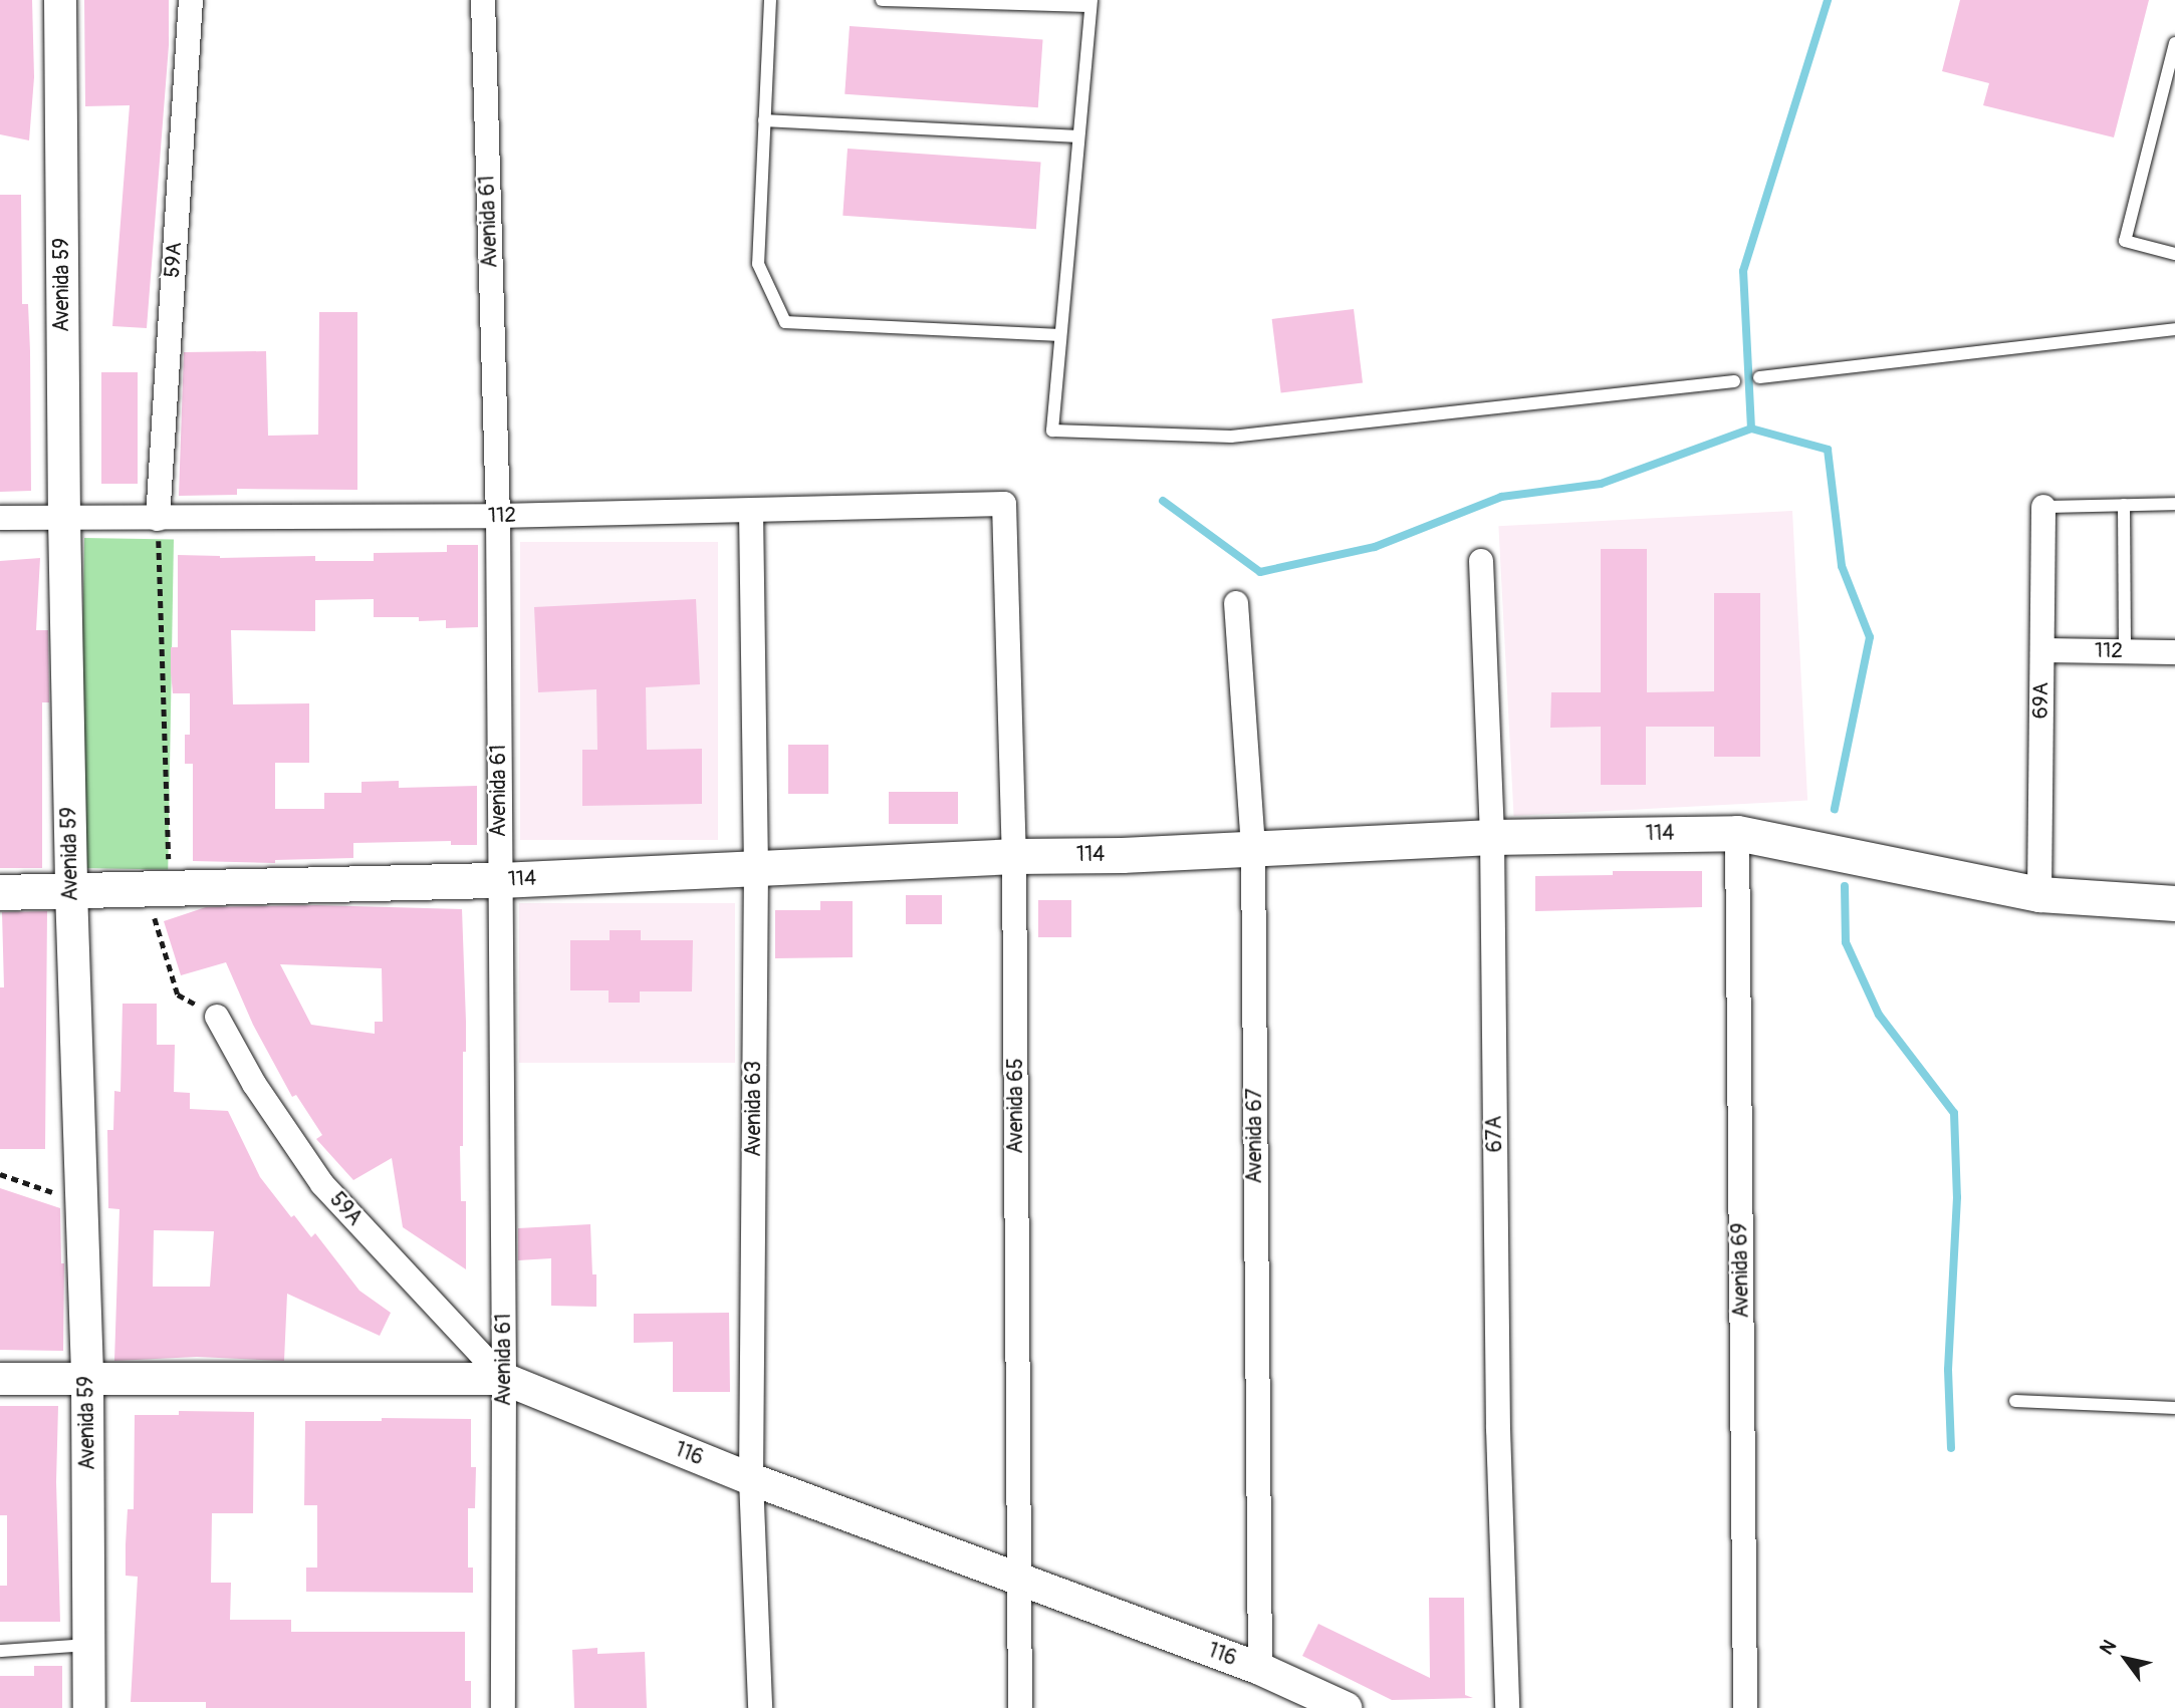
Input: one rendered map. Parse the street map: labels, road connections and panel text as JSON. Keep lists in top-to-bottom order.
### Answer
{
  "streets": {
    "main road": ["114"],
    "street": [
      "Avenida 61",
      "59A",
      "Avenida 59",
      "112",
      "69A",
      "Avenida 65",
      "Avenida 63",
      "67A",
      "Avenida 67",
      "Avenida 69",
      "116"
    ]
  },
  "crossings": [
    ["Avenida 61", "59A"],
    ["Avenida 61", "112"],
    ["Avenida 61", "114"],
    ["Avenida 61", "116"],
    ["59A", "112"],
    ["59A", "116"],
    ["Avenida 59", "112"],
    ["Avenida 59", "114"],
    ["Avenida 59", "116"],
    ["112", "69A"],
    ["112", "Avenida 65"],
    ["112", "Avenida 63"],
    ["69A", "114"],
    ["114", "Avenida 65"],
    ["114", "Avenida 63"],
    ["114", "67A"],
    ["114", "Avenida 67"],
    ["114", "Avenida 69"],
    ["Avenida 65", "116"],
    ["Avenida 63", "116"],
    ["Avenida 67", "116"]
  ],
  "north": "top left"
}
